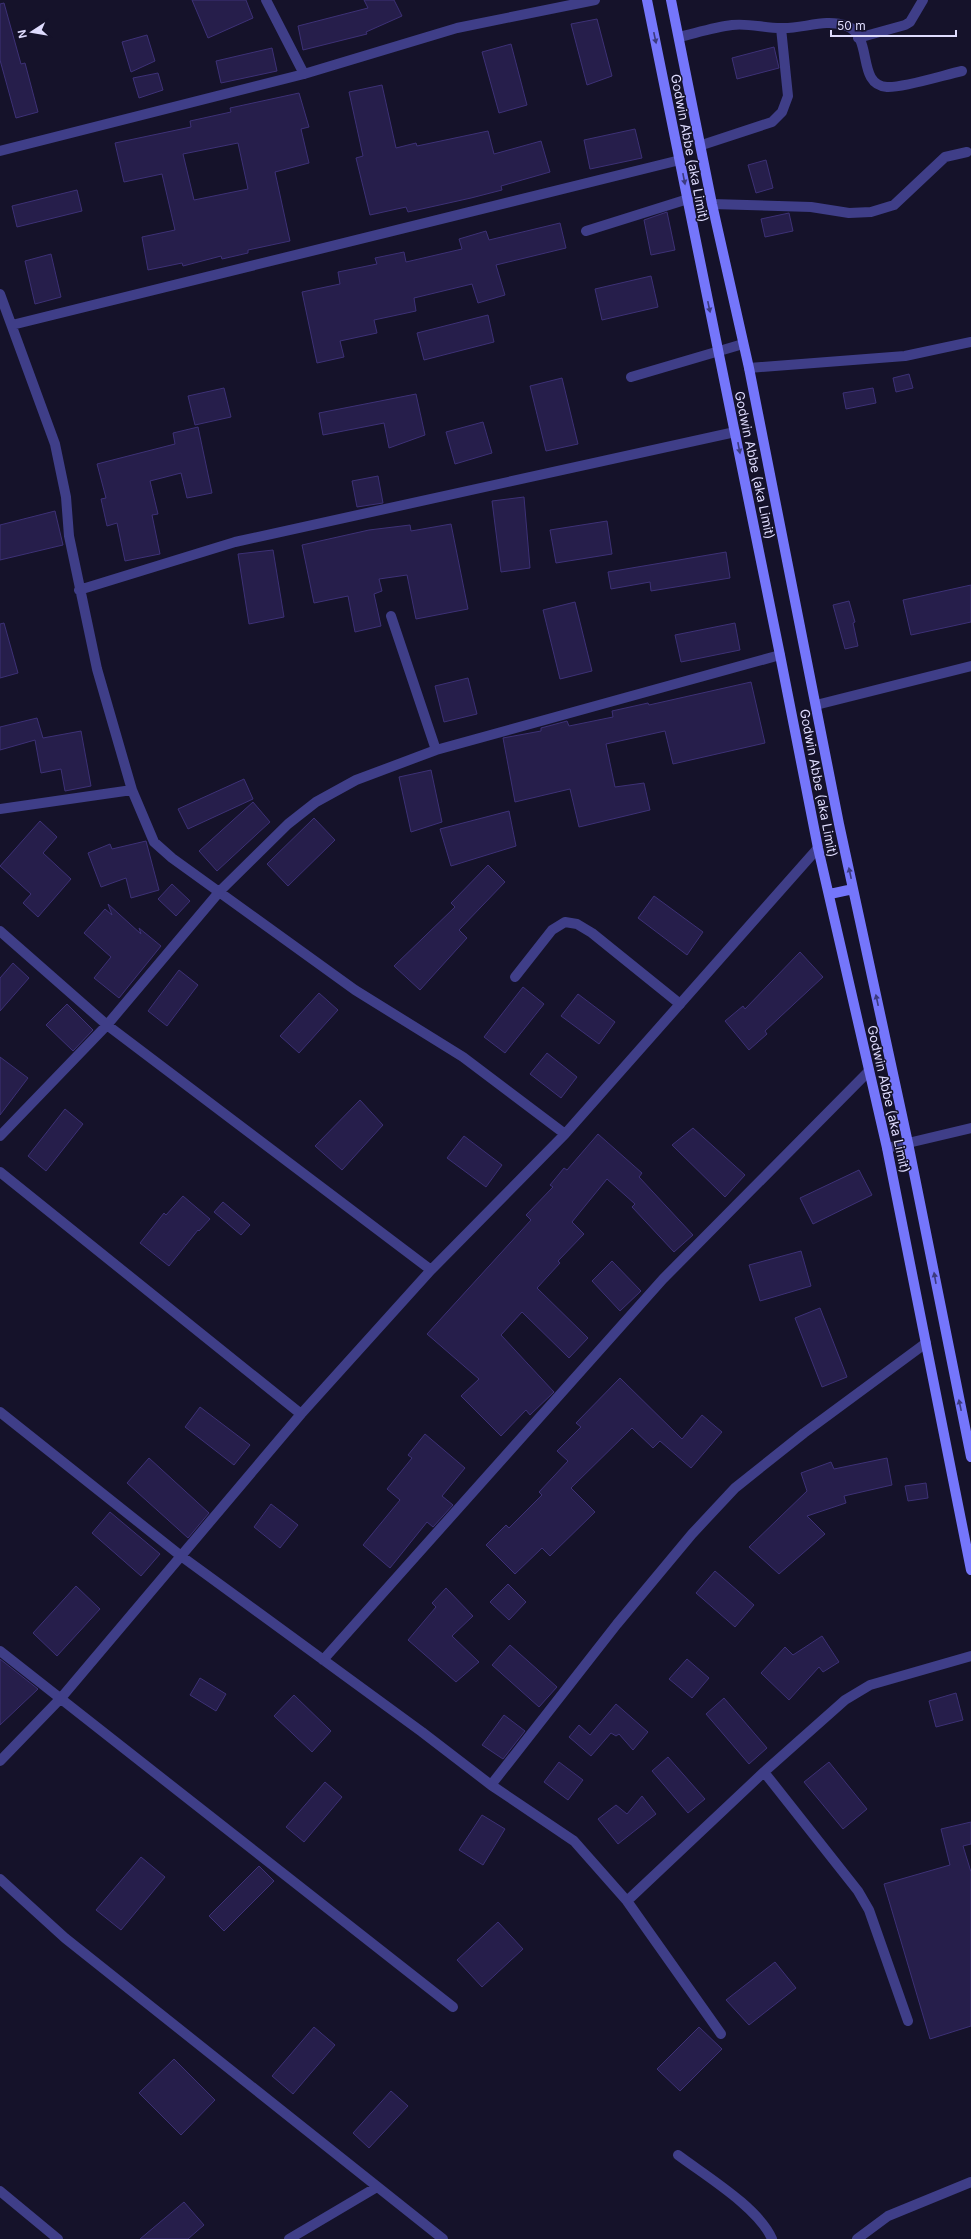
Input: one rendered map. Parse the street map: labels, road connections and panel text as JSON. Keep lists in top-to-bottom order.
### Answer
{
  "streets": {
    "street": ["Godwin Abbe (aka Limit)"]
  },
  "scale_bar": "50 m",
  "north": "left"
}
